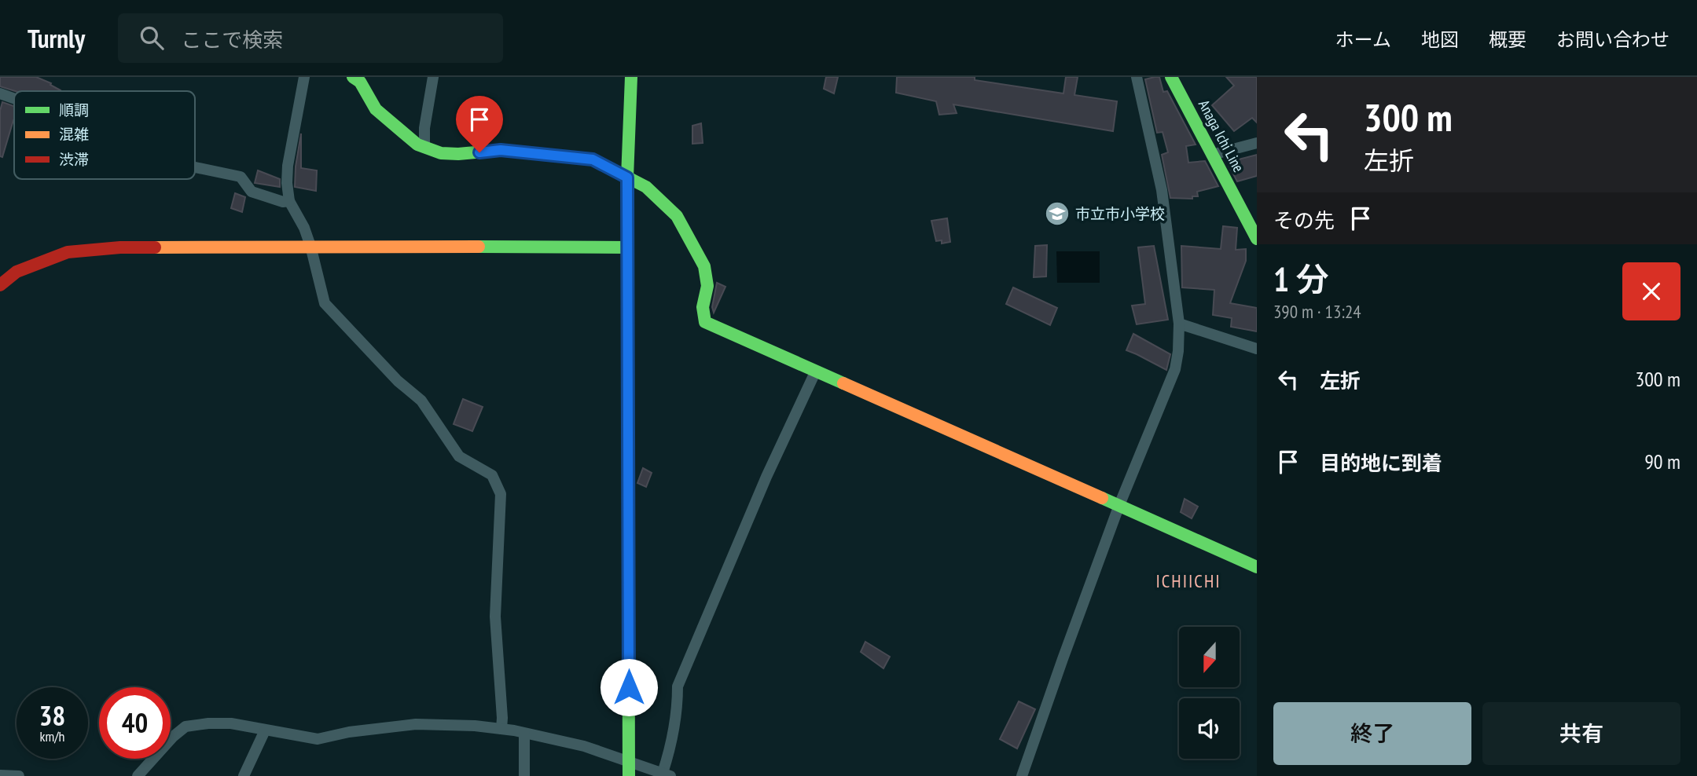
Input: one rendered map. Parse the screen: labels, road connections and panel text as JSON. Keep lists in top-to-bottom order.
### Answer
{
  "streets": {
    "street": ["Anaga Ichi Line"]
  },
  "districts": ["ICHIICHI"],
  "places": {
    "school or university": ["市立市小学校"]
  },
  "legend": ["順調", "混雑", "渋滞"],
  "north": "bottom",
  "page": {
    "header": "Turnly",
    "search": "ここで検索",
    "nav": [
      "ホーム",
      "地図",
      "概要",
      "お問い合わせ"
    ],
    "turn": ["300 m", "左折"],
    "then": "その先",
    "heading": ["1 分", "390 m · 13:24"],
    "list": [
      {
        "name": "左折",
        "value": "300 m"
      },
      {
        "name": "目的地に到着",
        "value": "90 m"
      }
    ],
    "speed": "38 km/h",
    "limit": "40",
    "buttons": ["終了", "共有"]
  }
}
